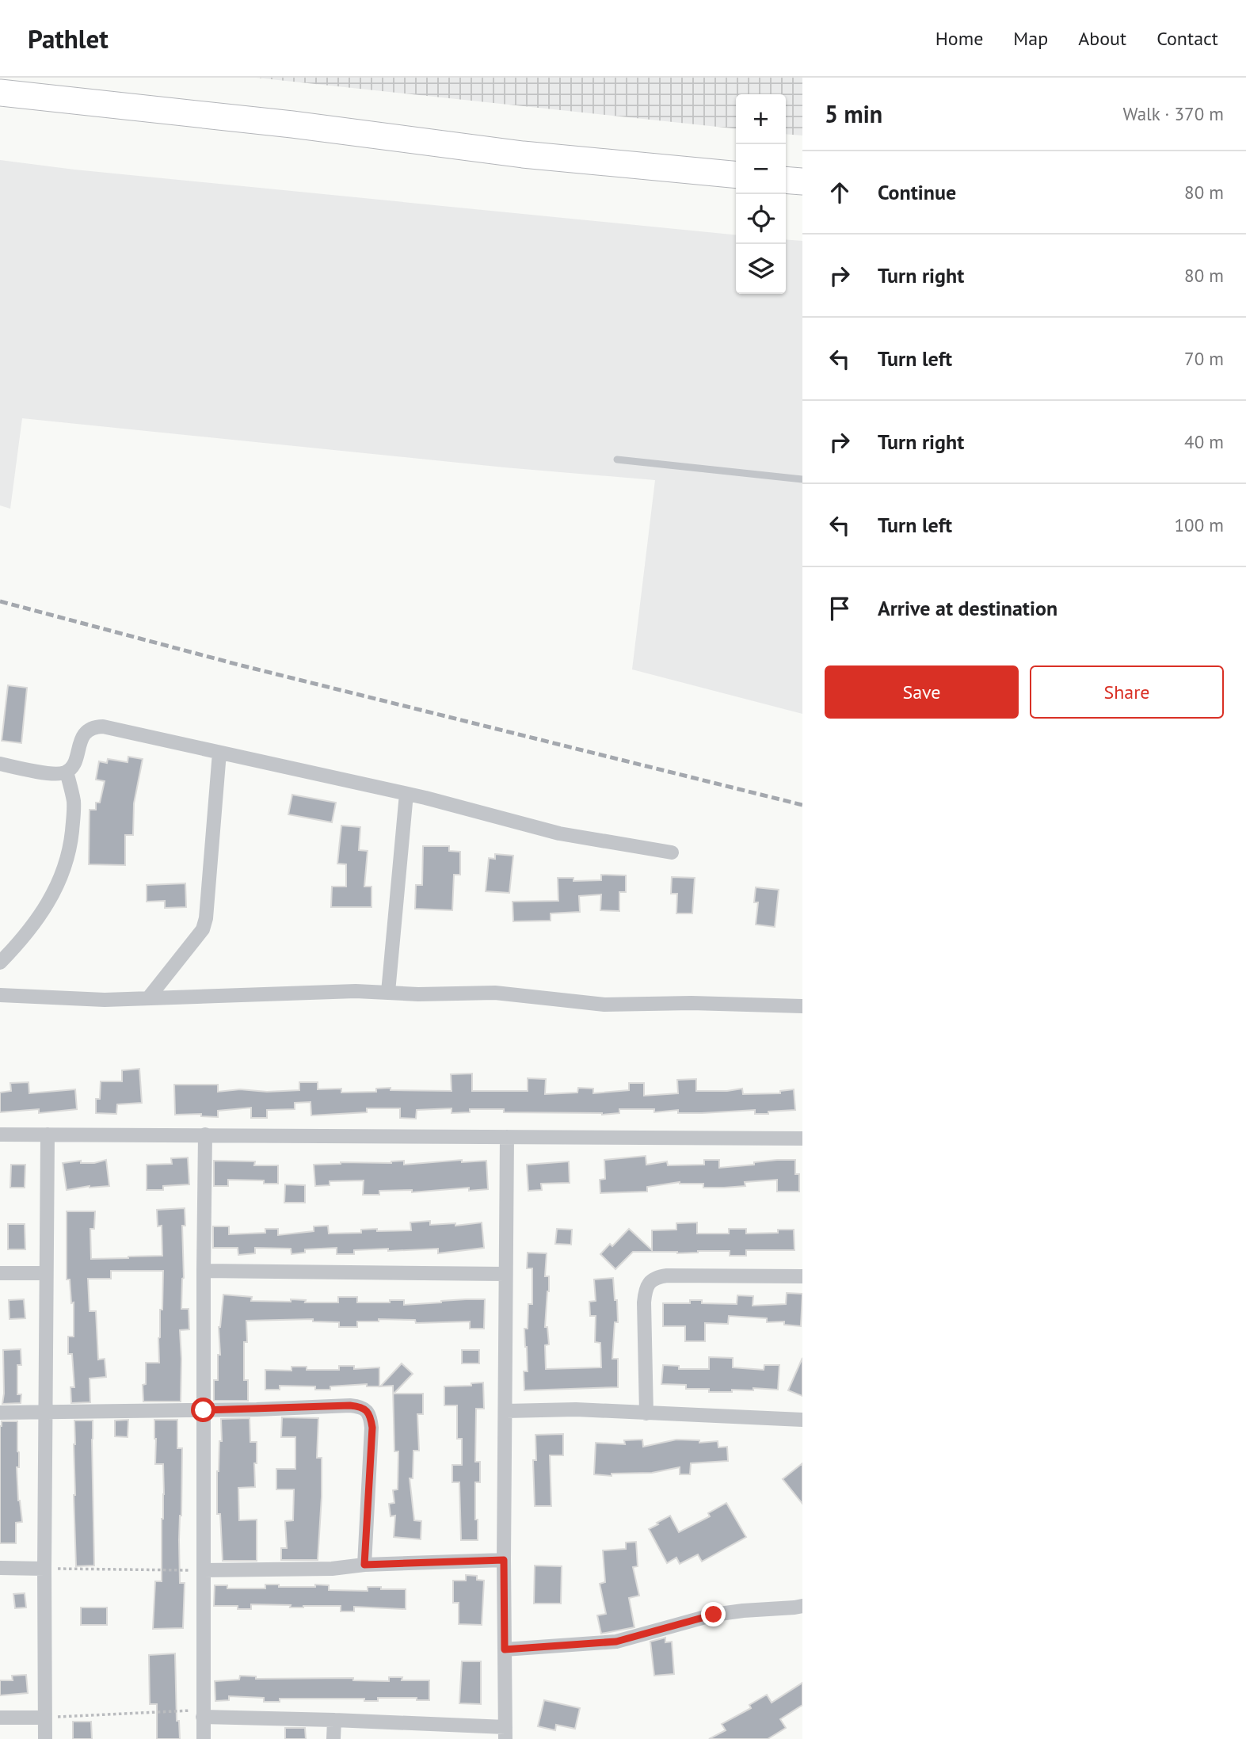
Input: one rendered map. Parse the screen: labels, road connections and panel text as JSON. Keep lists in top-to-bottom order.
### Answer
{
  "page": {
    "header": "Pathlet",
    "nav": [
      "Home",
      "Map",
      "About",
      "Contact"
    ],
    "heading": ["5 min", "Walk · 370 m"],
    "map_buttons": ["+", "−"],
    "list": [
      ["Continue", "80 m"],
      ["Turn right", "80 m"],
      ["Turn left", "70 m"],
      ["Turn right", "40 m"],
      ["Turn left", "100 m"],
      "Arrive at destination"
    ],
    "buttons": ["Save", "Share"]
  }
}
